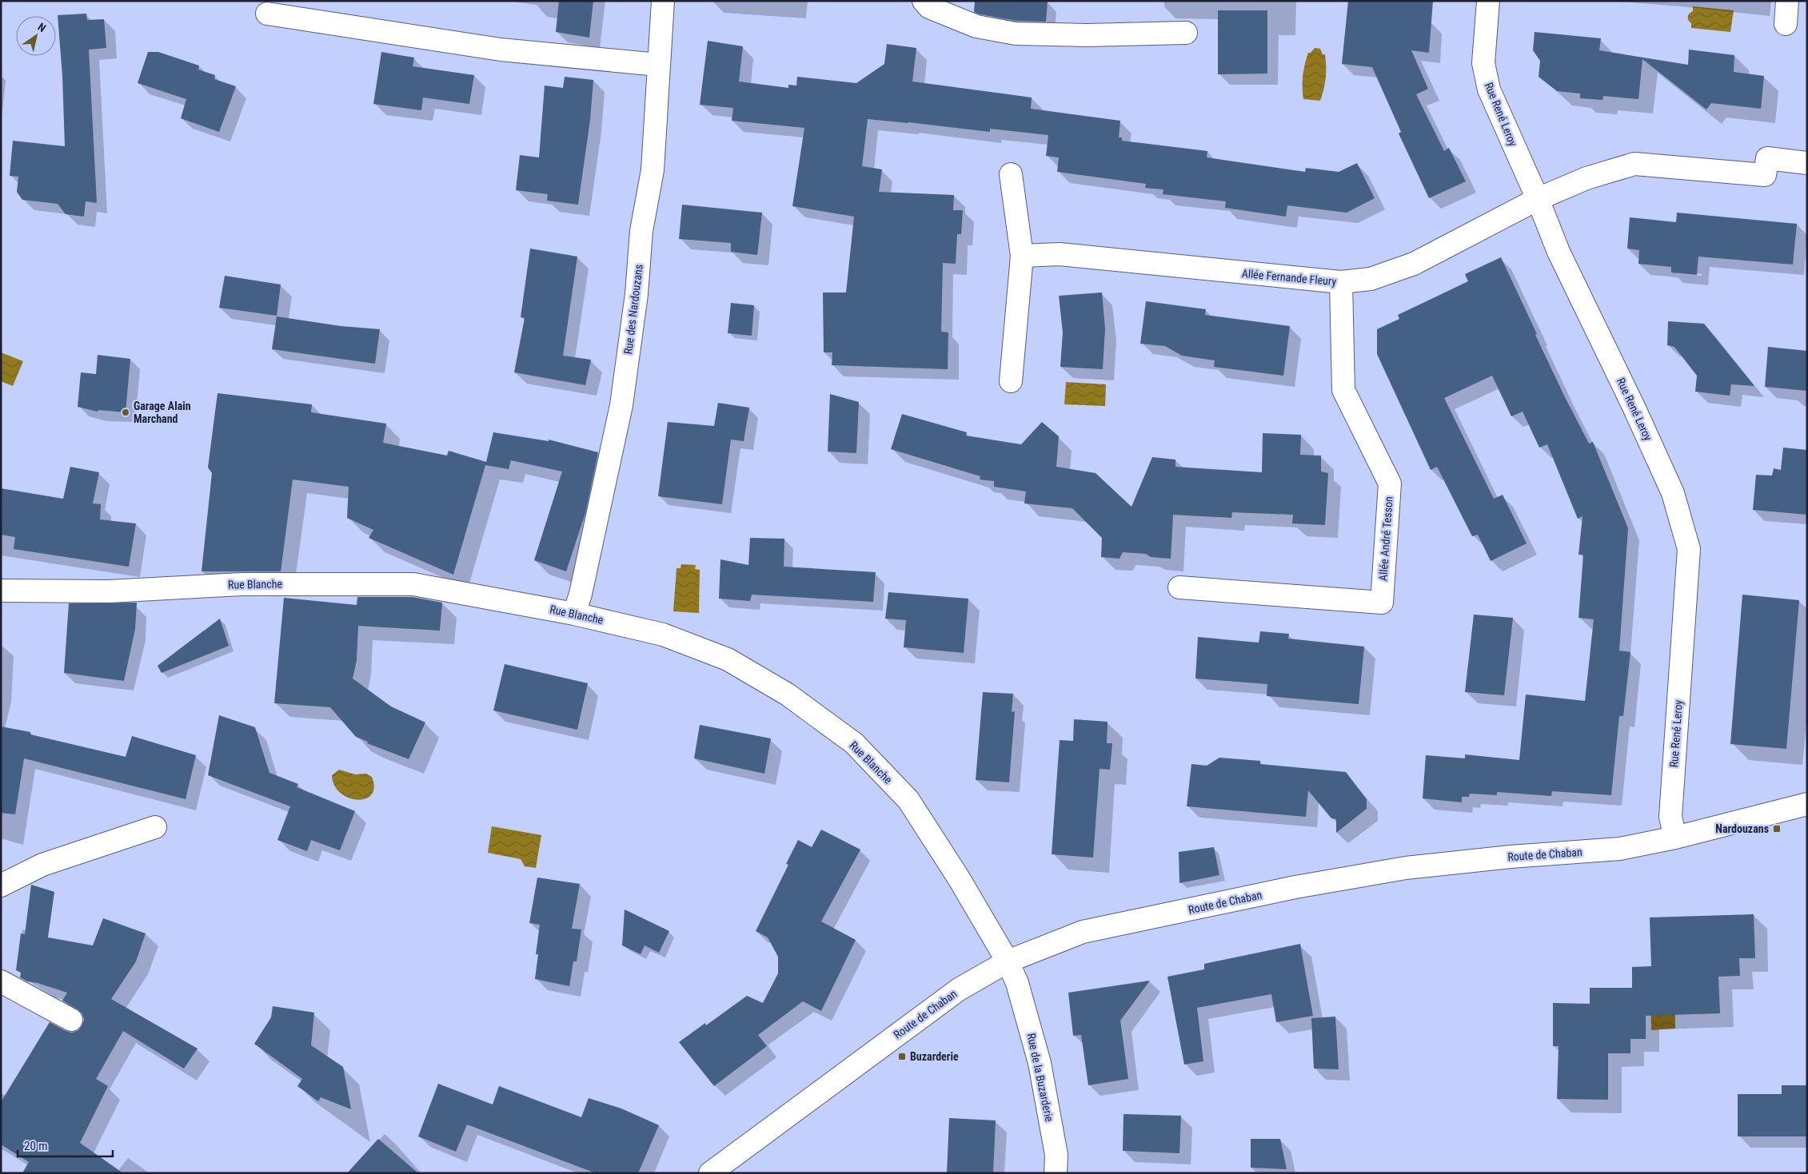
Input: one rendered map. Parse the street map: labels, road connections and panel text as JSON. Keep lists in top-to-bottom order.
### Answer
{
  "streets": {
    "street": [
      "Rue René Leroy",
      "Allée Fernande Fleury",
      "Rue des Nardouzans",
      "Allée André Tesson",
      "Rue Blanche",
      "Route de Chaban",
      "Rue de la Buzarderie"
    ]
  },
  "crossings": [
    ["Rue René Leroy", "Allée Fernande Fleury"],
    ["Rue René Leroy", "Route de Chaban"],
    ["Allée Fernande Fleury", "Allée André Tesson"],
    ["Rue des Nardouzans", "Rue Blanche"],
    ["Rue Blanche", "Route de Chaban"],
    ["Rue Blanche", "Rue de la Buzarderie"],
    ["Route de Chaban", "Rue de la Buzarderie"]
  ],
  "places": {
    "other": ["Garage Alain Marchand"],
    "transit": ["Nardouzans", "Buzarderie"]
  },
  "scale_bar": "20 m",
  "north": "top right"
}
